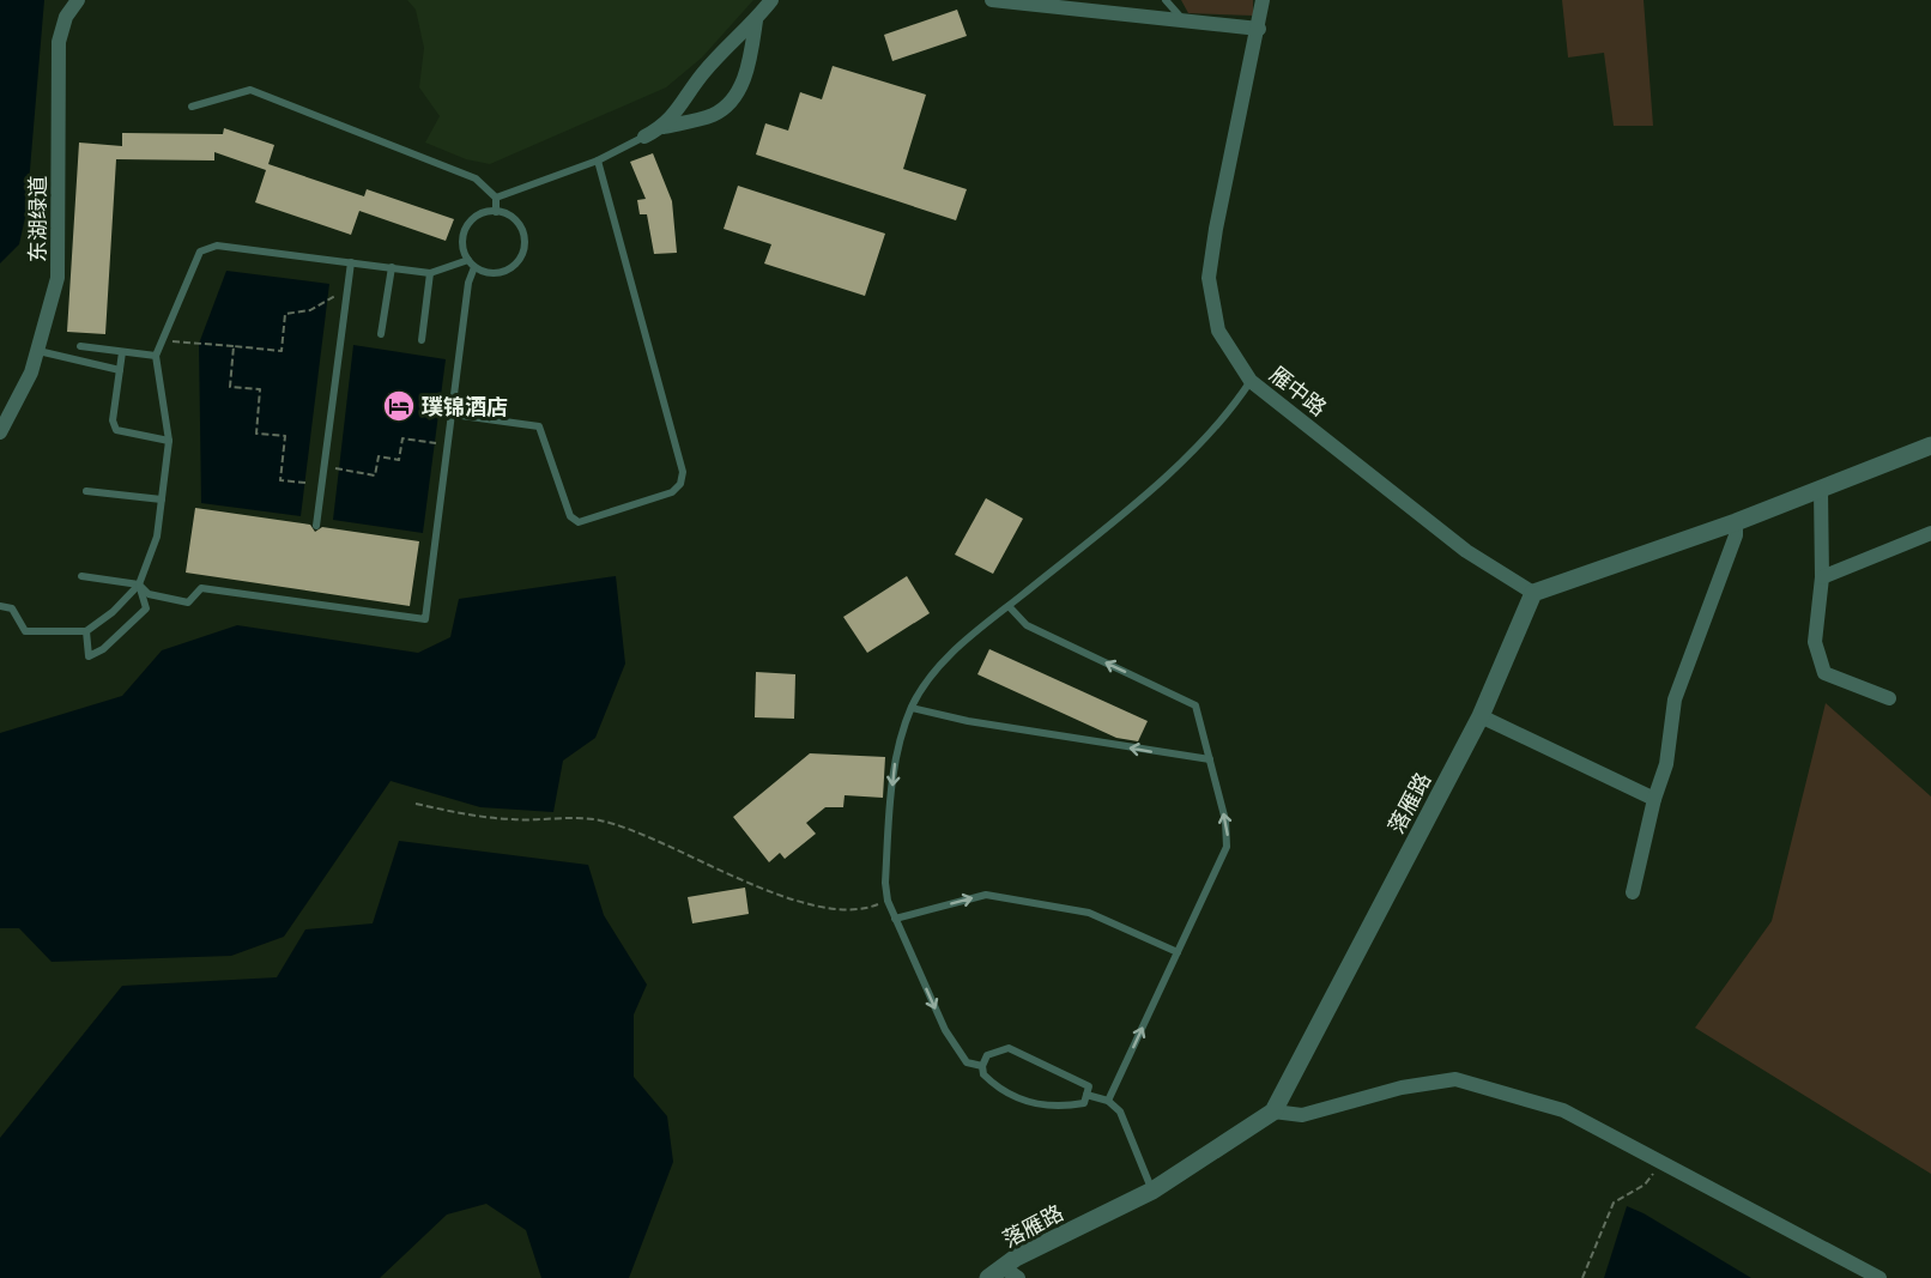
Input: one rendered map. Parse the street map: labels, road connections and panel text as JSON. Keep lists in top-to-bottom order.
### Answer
{
  "streets": {
    "street": ["东湖绿道", "雁中路", "落雁路"]
  },
  "crossings": [
    ["雁中路", "落雁路"]
  ],
  "places": {
    "hotel": ["璞锦酒店"]
  }
}
